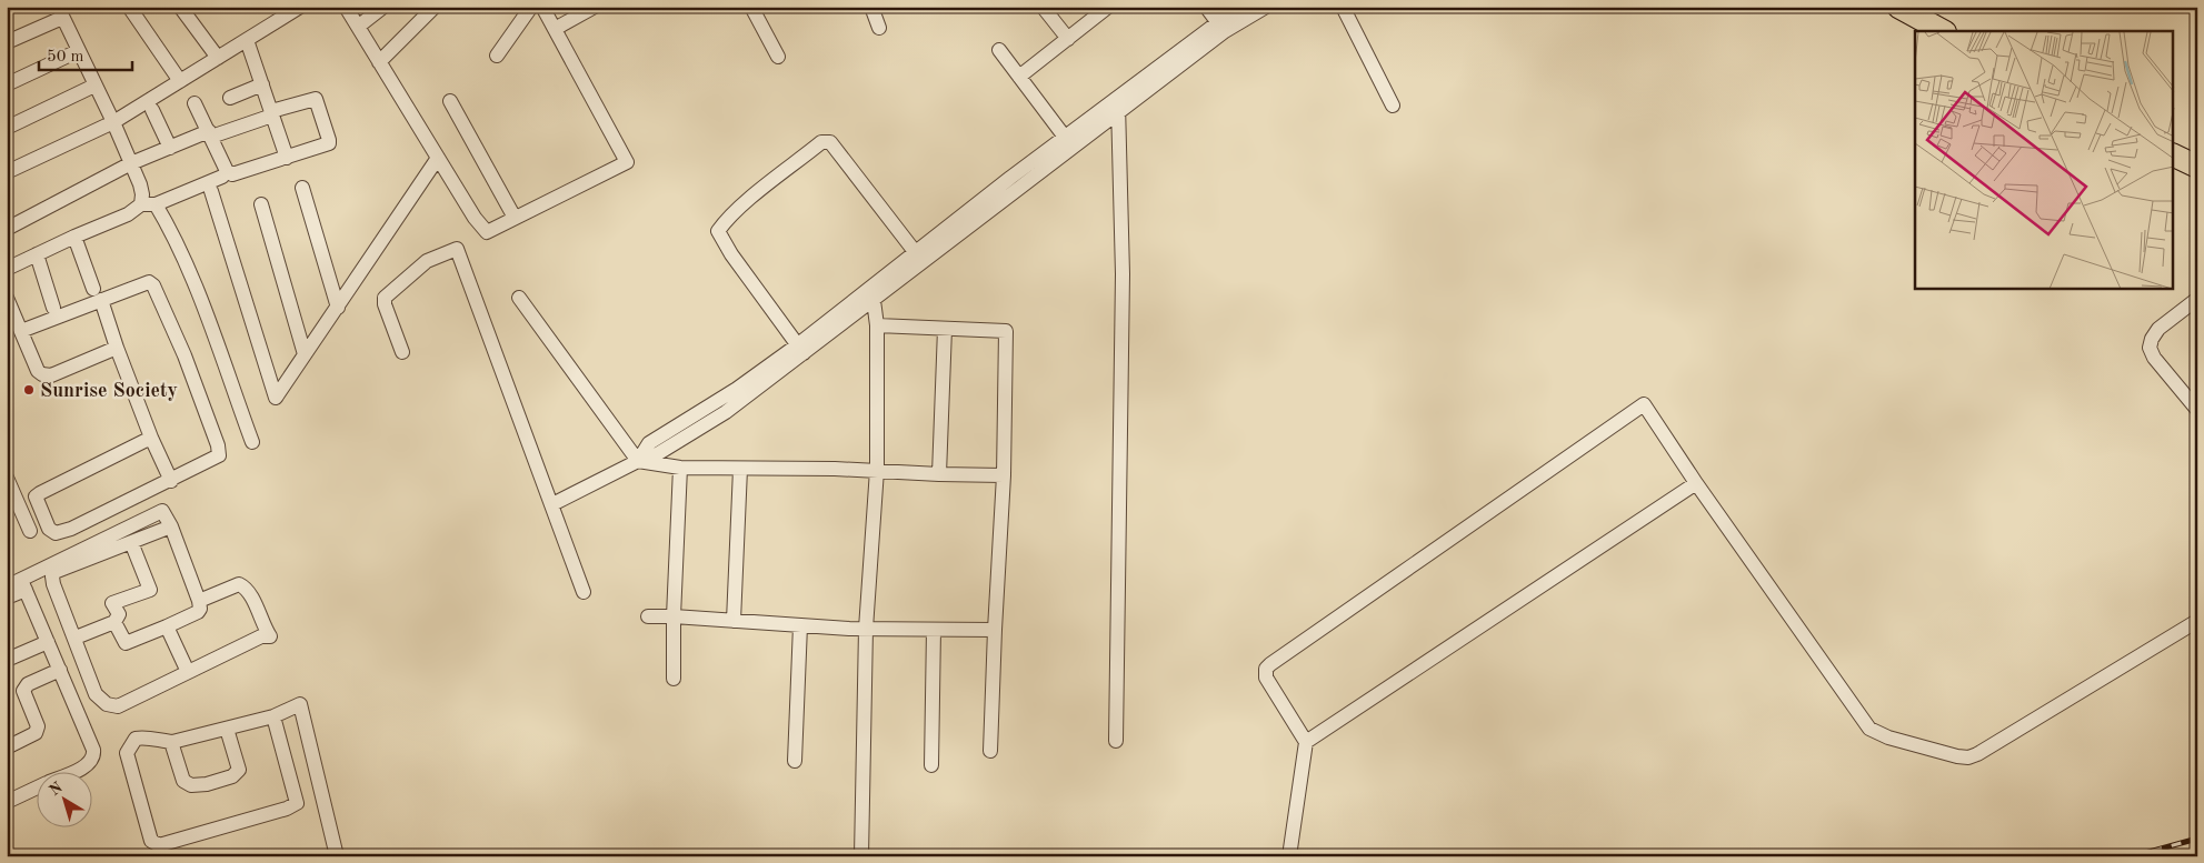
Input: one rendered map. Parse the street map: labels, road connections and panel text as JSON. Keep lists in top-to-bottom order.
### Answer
{
  "places": ["Sunrise Society"],
  "scale_bar": "50 m",
  "north": "top left"
}
